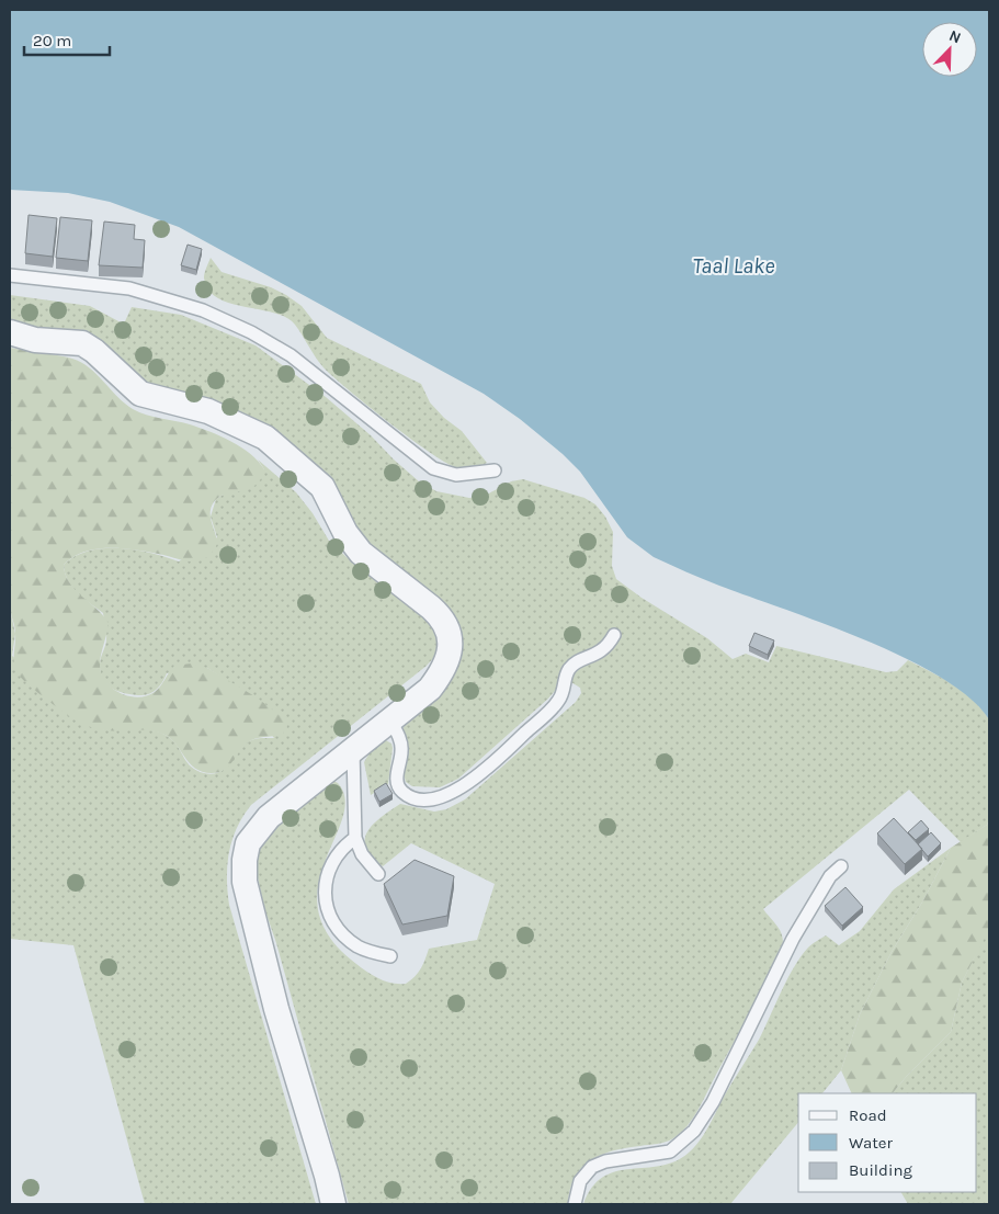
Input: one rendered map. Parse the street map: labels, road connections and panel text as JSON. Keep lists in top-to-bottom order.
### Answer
{
  "water": ["Taal Lake"],
  "legend": ["Road", "Water", "Building"],
  "scale_bar": "20 m",
  "north": "top right"
}
